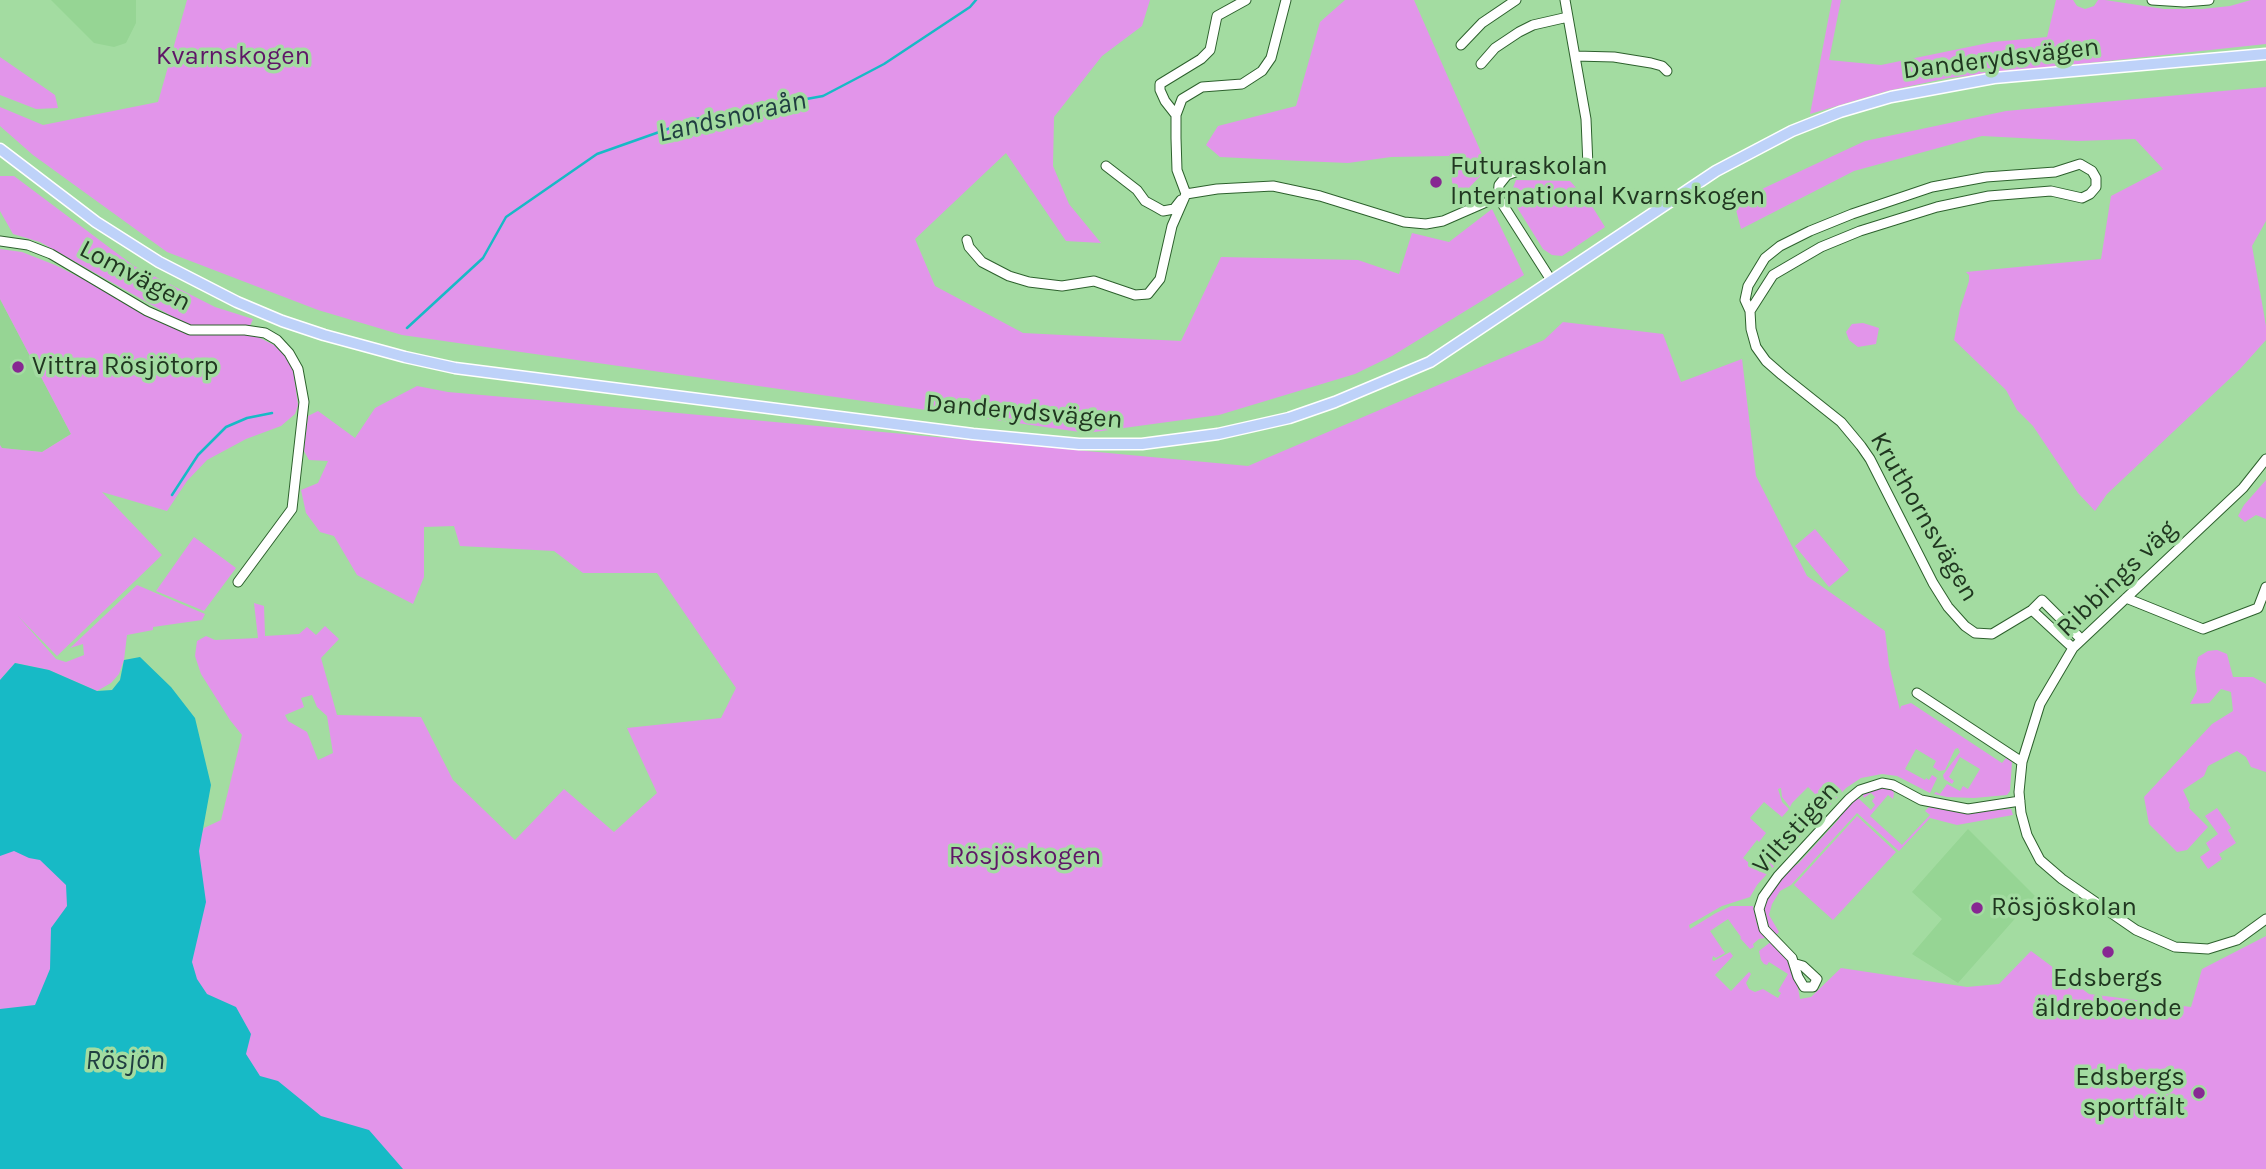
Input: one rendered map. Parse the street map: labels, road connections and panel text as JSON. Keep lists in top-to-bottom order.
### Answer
{
  "streets": {
    "main road": ["Danderydsvägen"],
    "street": [
      "Lomvägen",
      "Kruthornsvägen",
      "Ribbings väg",
      "Viltstigen"
    ]
  },
  "crossings": [
    ["Ribbings väg", "Viltstigen"]
  ],
  "water": ["Landsnoraån", "Rösjön"],
  "parks": ["Kvarnskogen", "Rösjöskogen"],
  "places": [
    "Futuraskolan International Kvarnskogen",
    "Vittra Rösjötorp",
    "Rösjöskolan",
    "Edsbergs äldreboende",
    "Edsbergs sportfält"
  ]
}
